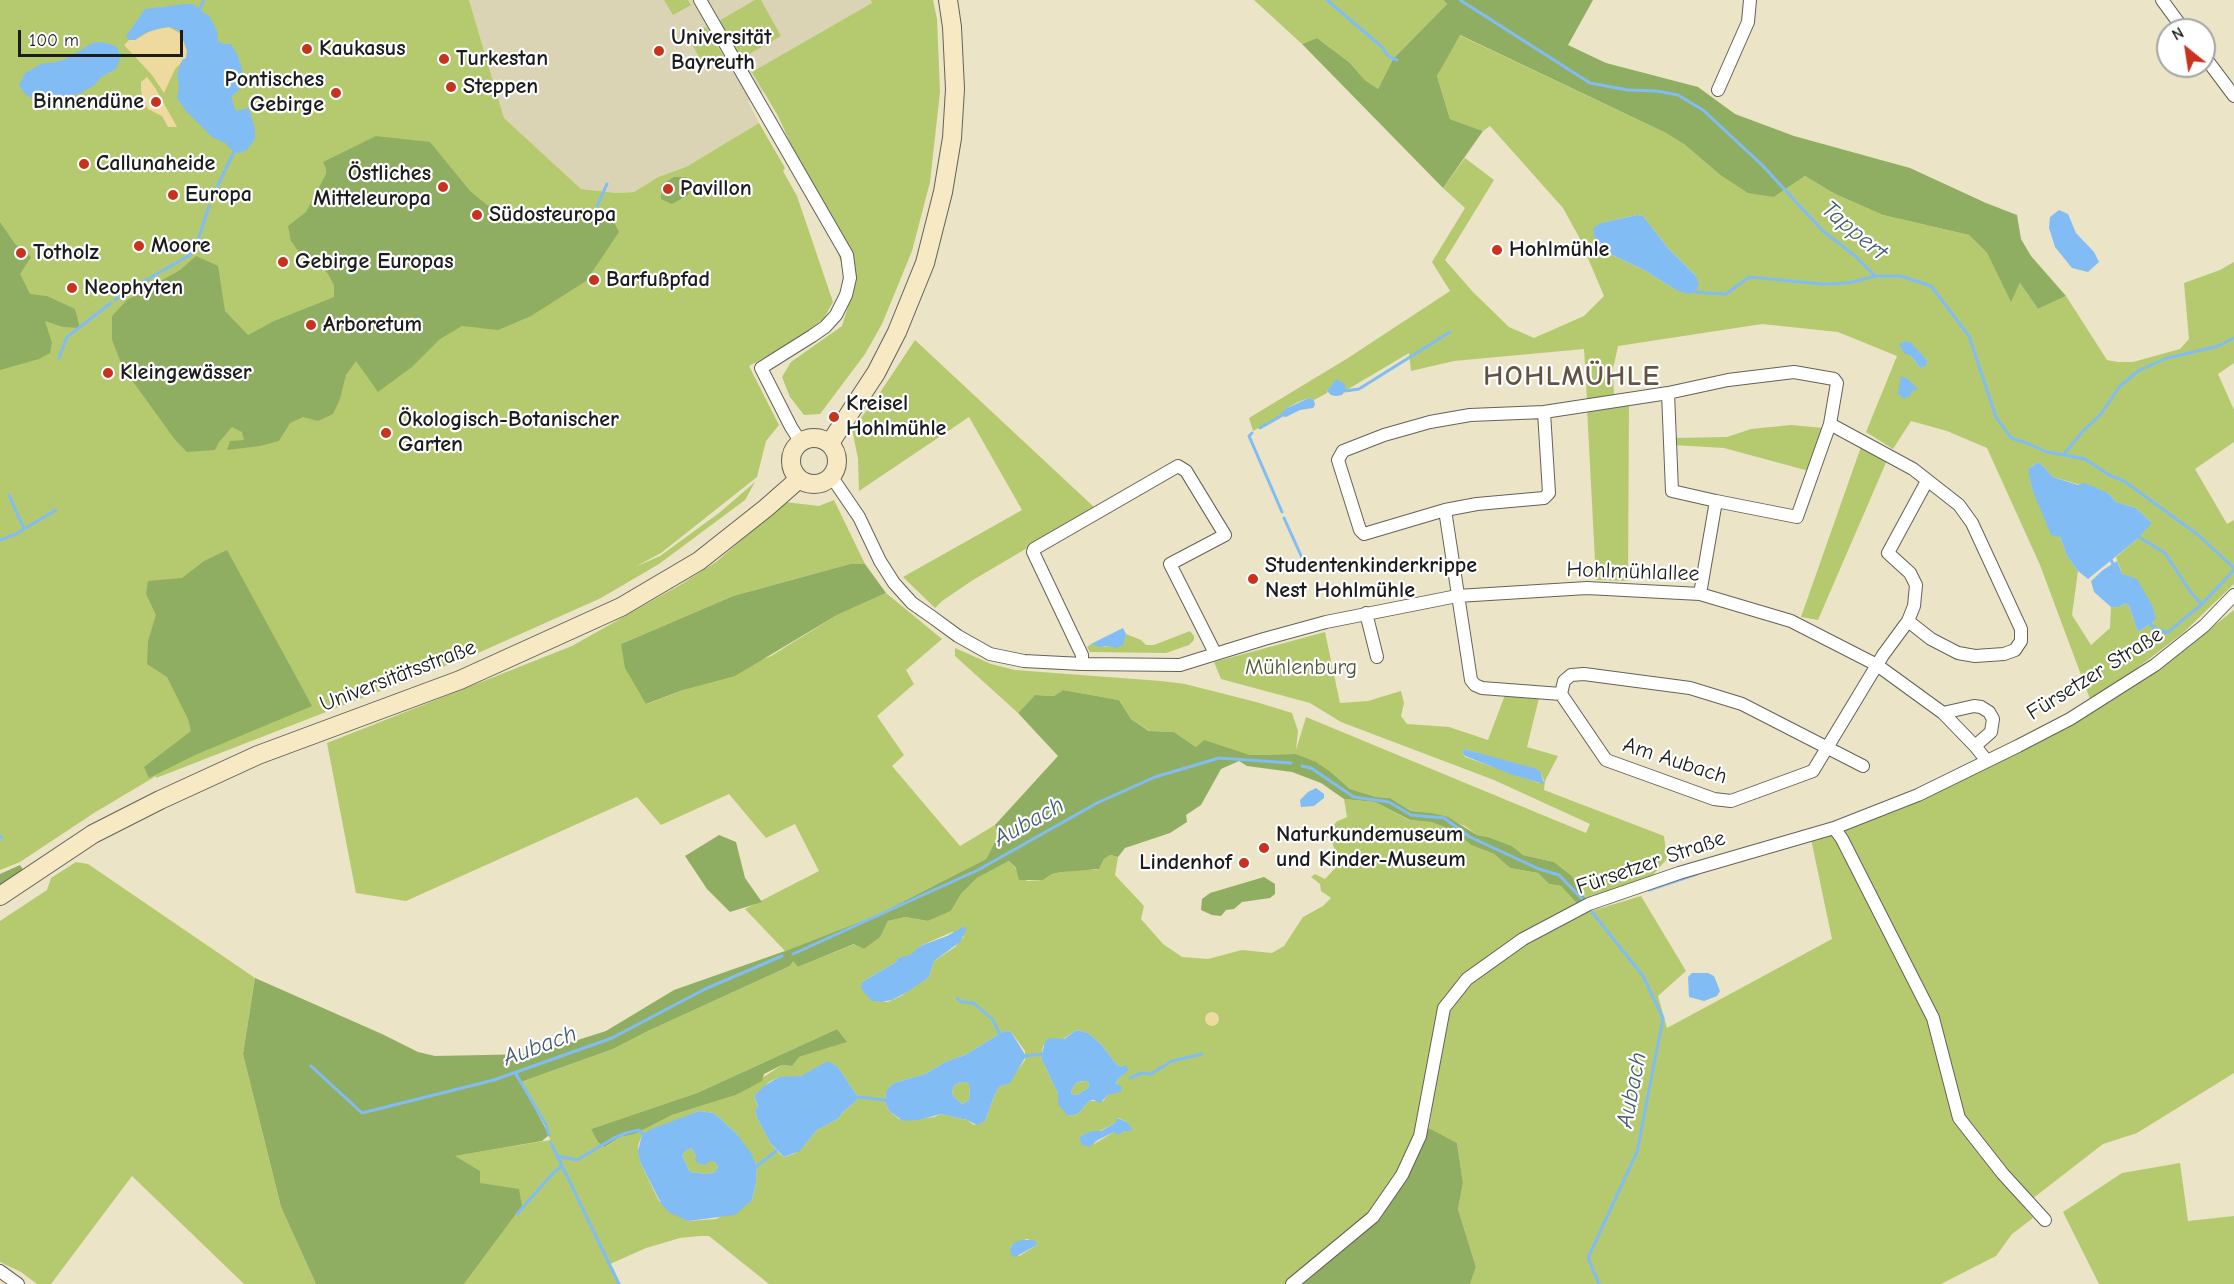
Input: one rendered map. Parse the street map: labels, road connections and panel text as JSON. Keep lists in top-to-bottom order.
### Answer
{
  "streets": {
    "main road": ["Universitätsstraße"],
    "street": ["Hohlmühlallee", "Fürsetzer Straße", "Am Aubach"]
  },
  "crossings": [
    ["Hohlmühlallee", "Fürsetzer Straße"],
    ["Hohlmühlallee", "Universitätsstraße"],
    ["Hohlmühlallee", "Am Aubach"]
  ],
  "districts": ["HOHLMÜHLE"],
  "water": ["Tappert", "Aubach"],
  "parks": ["Mühlenburg"],
  "places": [
    "Kaukasus",
    "Universität Bayreuth",
    "Turkestan",
    "Steppen",
    "Pontisches Gebirge",
    "Binnendüne",
    "Callunaheide",
    "Östliches Mitteleuropa",
    "Pavillon",
    "Europa",
    "Südosteuropa",
    "Moore",
    "Hohlmühle",
    "Totholz",
    "Gebirge Europas",
    "Barfußpfad",
    "Neophyten",
    "Arboretum",
    "Kleingewässer",
    "Kreisel Hohlmühle",
    "Ökologisch-Botanischer Garten",
    "Studentenkinderkrippe Nest Hohlmühle",
    "Naturkundemuseum und Kinder-Museum",
    "Lindenhof"
  ],
  "scale_bar": "100 m",
  "north": "top left"
}
